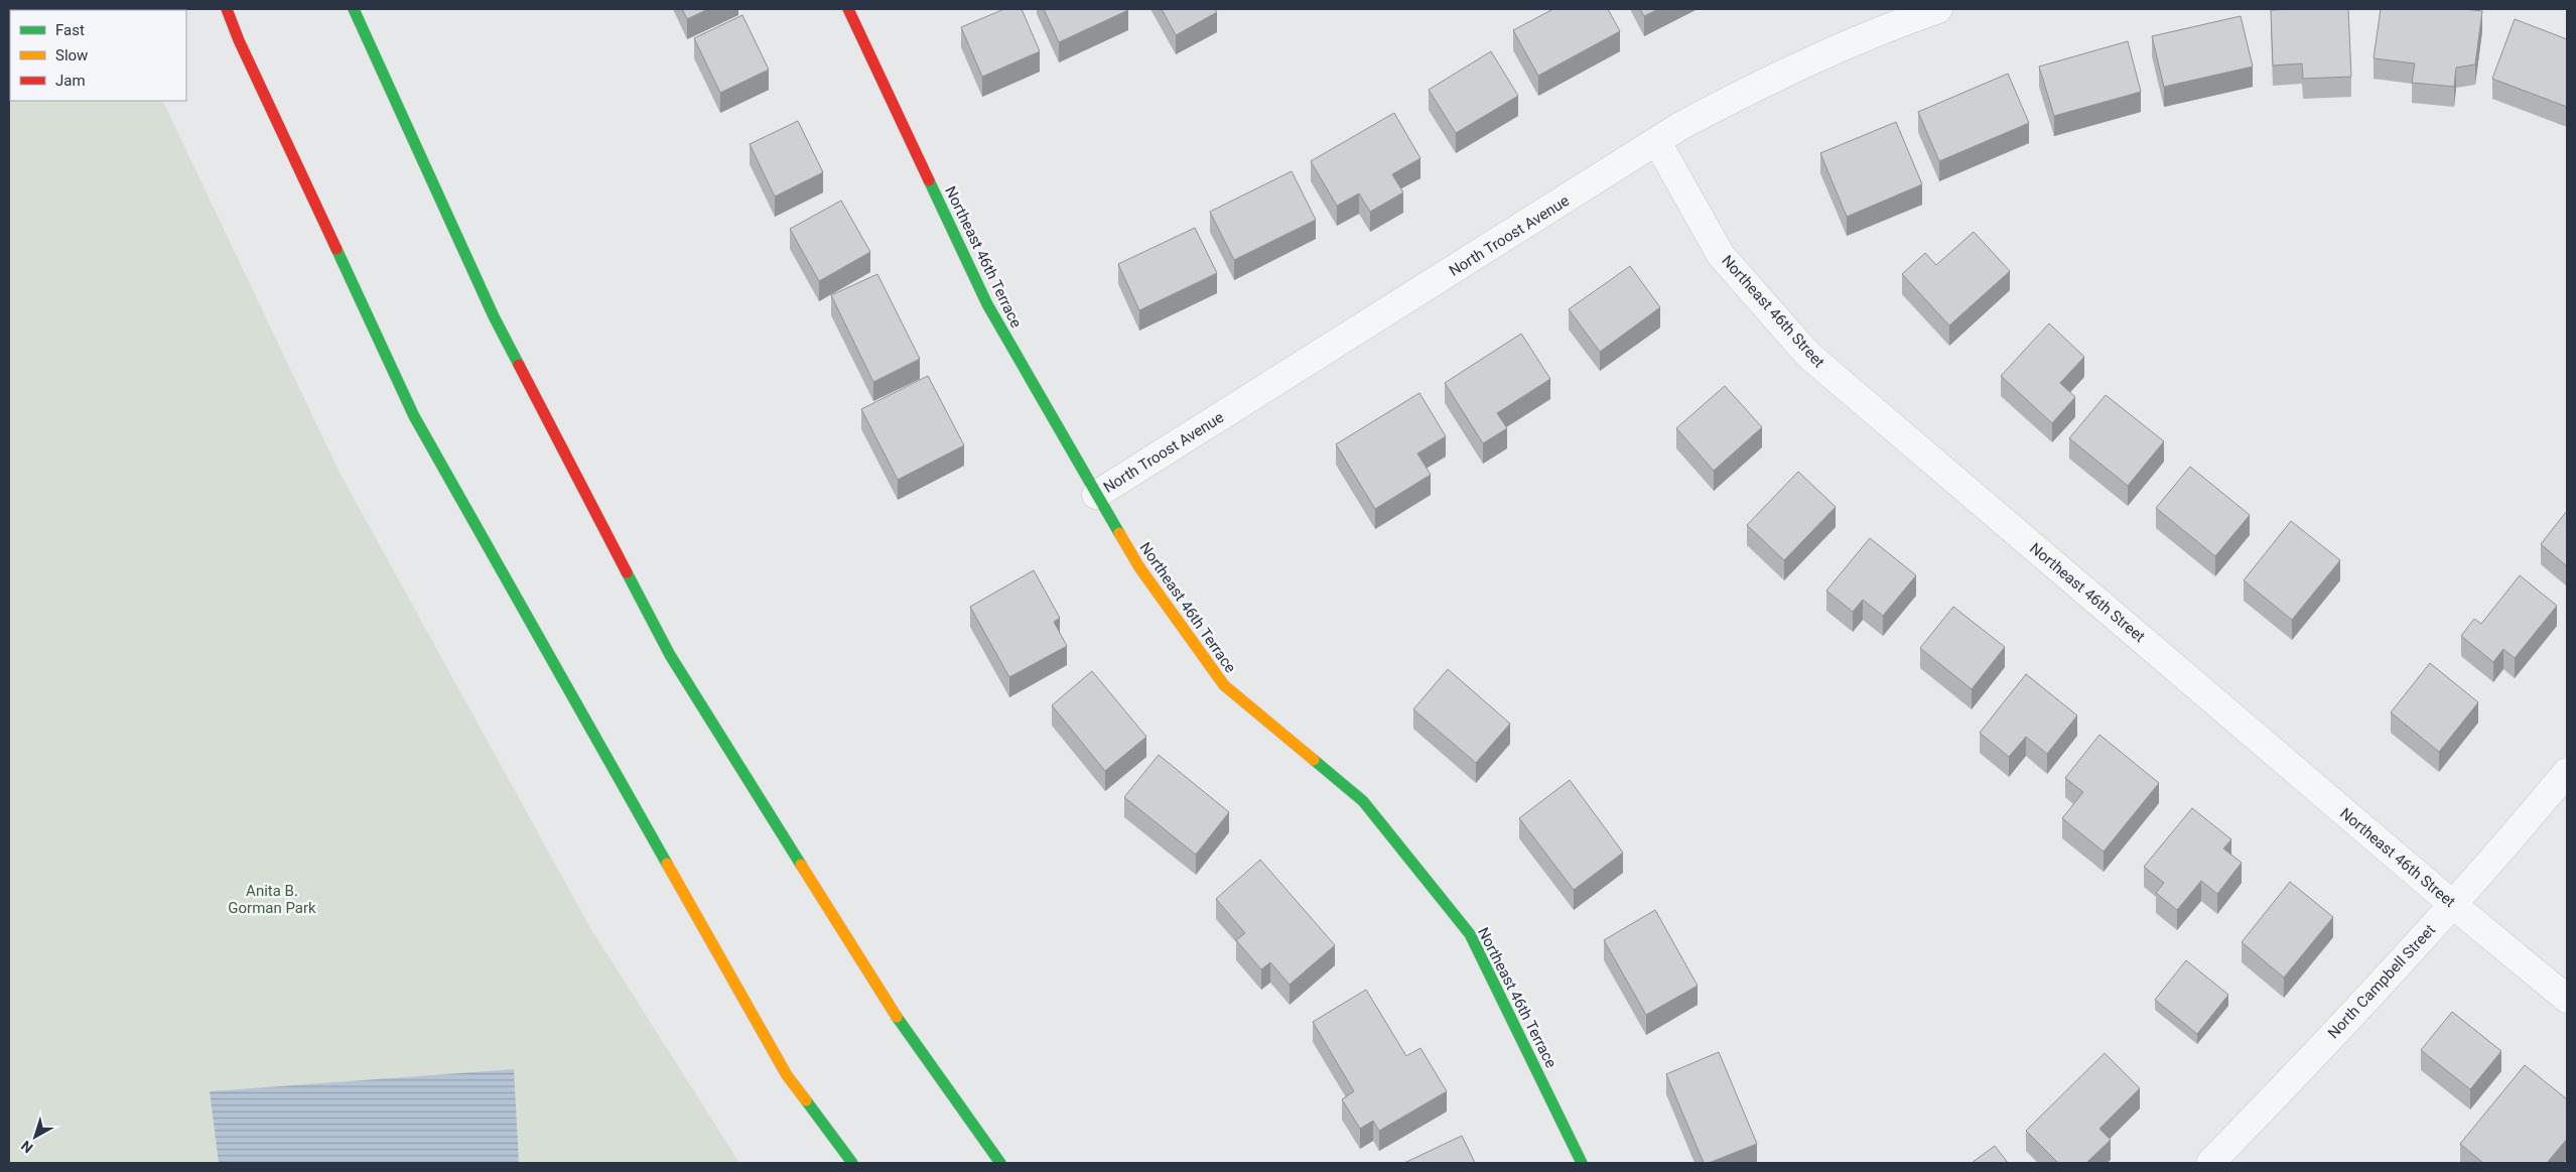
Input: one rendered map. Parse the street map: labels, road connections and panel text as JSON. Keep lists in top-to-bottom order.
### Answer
{
  "streets": {
    "main road": ["Northeast 46th Terrace"],
    "street": ["North Troost Avenue", "Northeast 46th Street", "North Campbell Street"]
  },
  "crossings": [
    ["North Troost Avenue", "Northeast 46th Terrace"],
    ["North Troost Avenue", "Northeast 46th Street"],
    ["Northeast 46th Street", "North Campbell Street"]
  ],
  "parks": ["Anita B. Gorman Park"],
  "legend": ["Fast", "Slow", "Jam"],
  "north": "bottom left"
}
